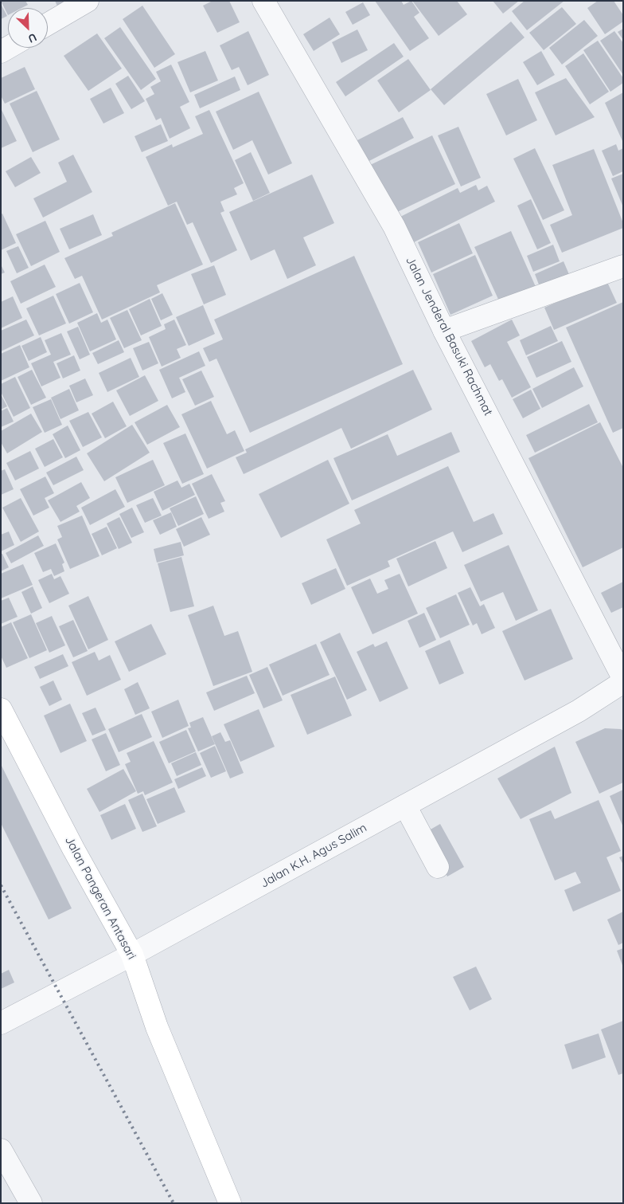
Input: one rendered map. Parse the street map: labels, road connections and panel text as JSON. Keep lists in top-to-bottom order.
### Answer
{
  "streets": {
    "main road": ["Jalan Pangeran Antasari"],
    "street": ["Jalan Jenderal Basuki Rachmat", "Jalan K.H. Agus Salim"]
  },
  "crossings": [
    ["Jalan K.H. Agus Salim", "Jalan Pangeran Antasari"]
  ],
  "north": "bottom right"
}
